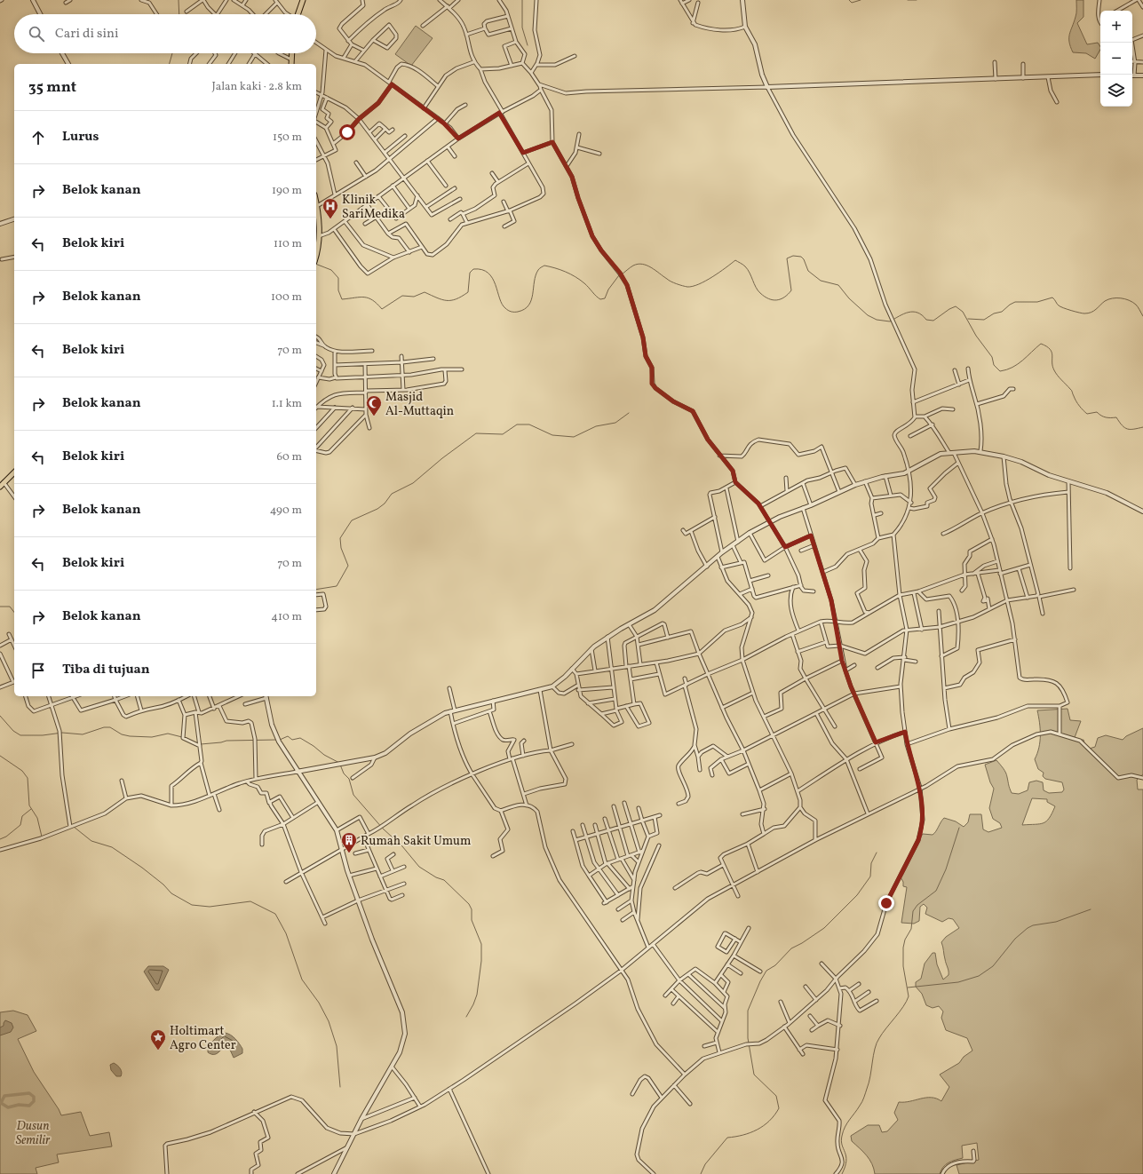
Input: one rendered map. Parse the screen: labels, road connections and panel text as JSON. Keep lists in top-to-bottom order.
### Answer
{
  "parks": ["Dusun Semilir"],
  "places": {
    "hospital": ["Klinik SariMedika"],
    "mosque": ["Masjid Al-Muttaqin"],
    "building": ["Rumah Sakit Umum"],
    "place": ["Holtimart Agro Center"]
  },
  "page": {
    "map_buttons": ["+", "−"],
    "search": "Cari di sini",
    "heading": ["35 mnt", "Jalan kaki · 2.8 km"],
    "list": [
      ["Lurus", "150 m"],
      ["Belok kanan", "190 m"],
      ["Belok kiri", "110 m"],
      ["Belok kanan", "100 m"],
      ["Belok kiri", "70 m"],
      ["Belok kanan", "1.1 km"],
      ["Belok kiri", "60 m"],
      ["Belok kanan", "490 m"],
      ["Belok kiri", "70 m"],
      ["Belok kanan", "410 m"],
      "Tiba di tujuan"
    ]
  }
}
